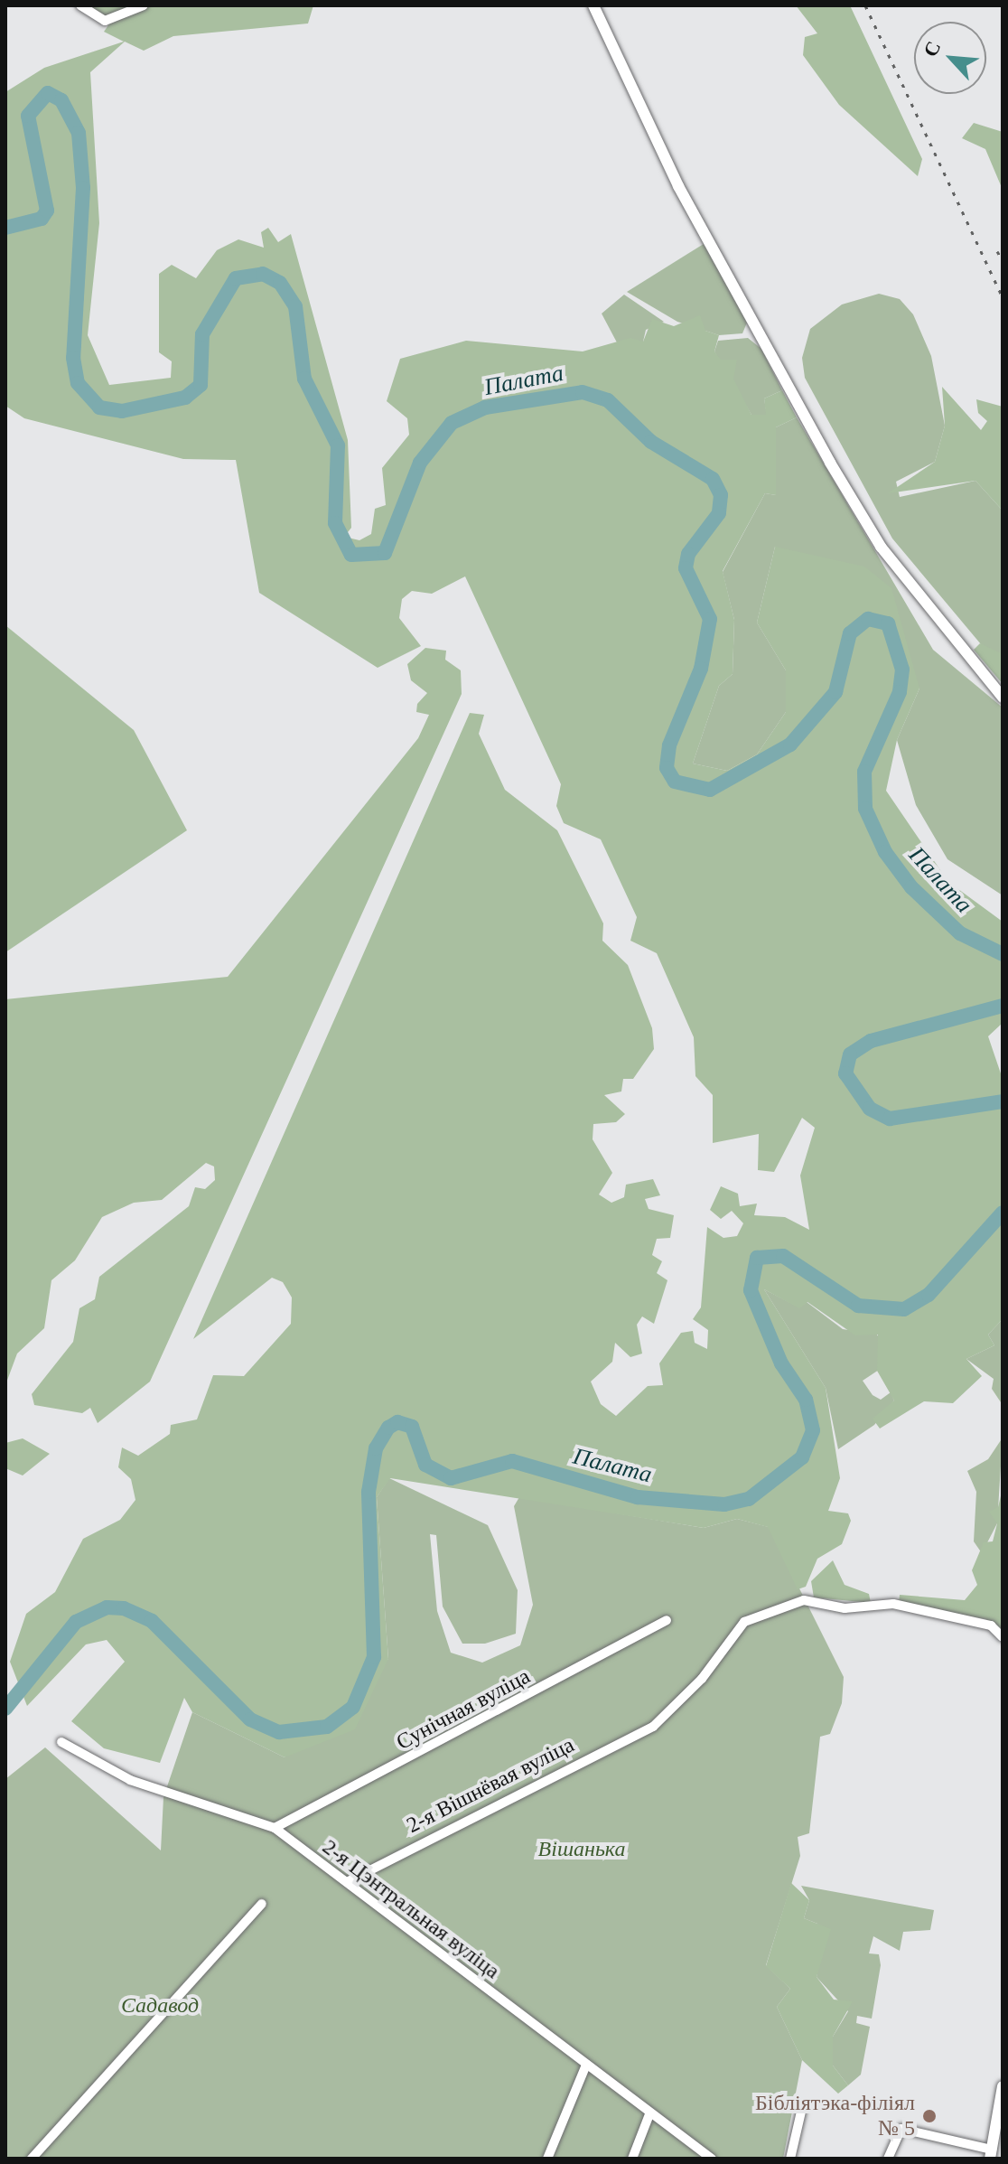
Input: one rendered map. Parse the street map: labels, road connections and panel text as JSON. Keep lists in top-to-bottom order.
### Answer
{
  "streets": {
    "street": ["Сунічная вуліца", "2-я Вішнёвая вуліца", "2-я Цэнтральная вуліца"]
  },
  "crossings": [
    ["Сунічная вуліца", "2-я Цэнтральная вуліца"],
    ["2-я Вішнёвая вуліца", "2-я Цэнтральная вуліца"]
  ],
  "water": ["Палата"],
  "parks": ["Вішанька", "Садавод"],
  "places": ["Бібліятэка-філіял № 5"],
  "north": "top left"
}
